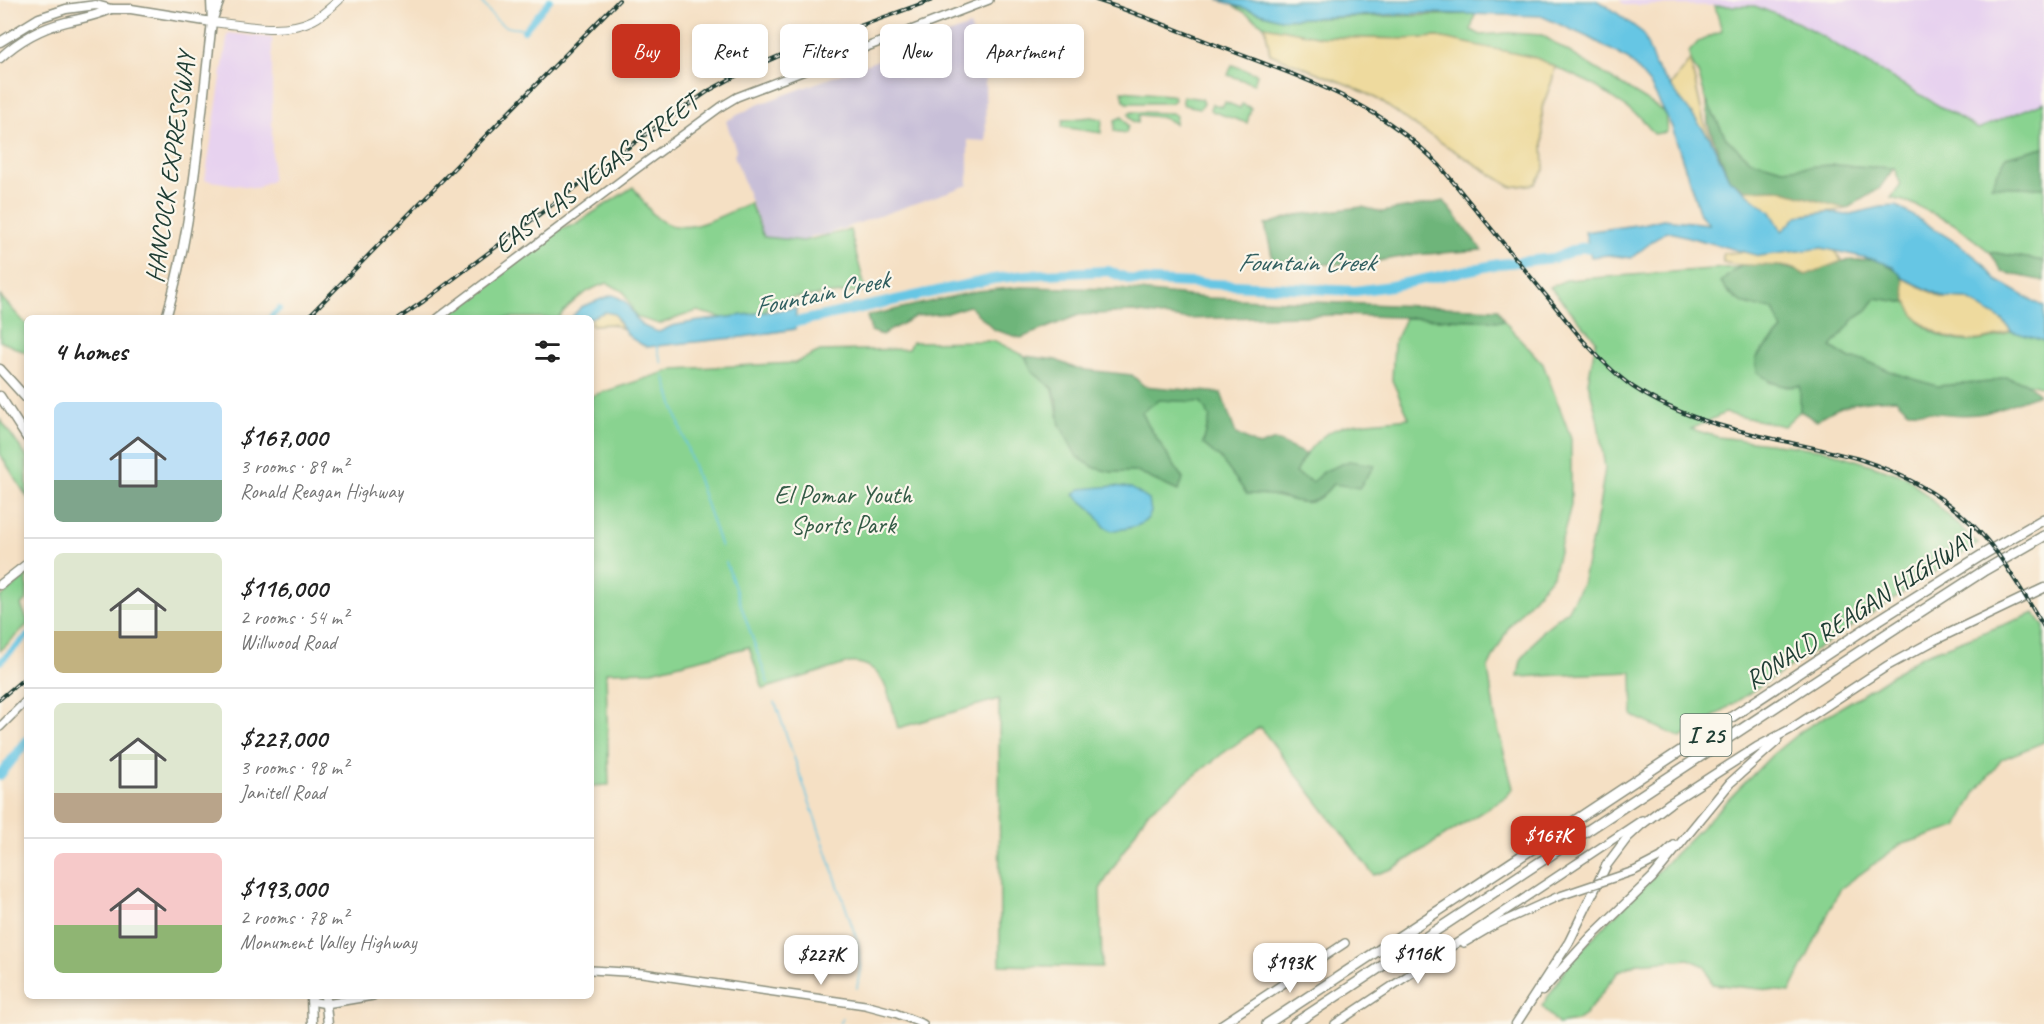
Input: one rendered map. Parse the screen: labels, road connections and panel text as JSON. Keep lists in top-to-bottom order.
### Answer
{
  "streets": {
    "highway": ["RONALD REAGAN HIGHWAY", "I 25"],
    "main road": ["HANCOCK EXPRESSWAY"],
    "street": ["EAST LAS VEGAS STREET"]
  },
  "water": ["Fountain Creek"],
  "parks": ["El Pomar Youth Sports Park"],
  "page": {
    "chip": [
      "Buy",
      "Rent",
      "Filters",
      "New",
      "Apartment"
    ],
    "heading": "4 homes",
    "list": [
      {
        "name": "$167,000",
        "note": "3 rooms · 89 m² · Ronald Reagan Highway"
      },
      {
        "name": "$116,000",
        "note": "2 rooms · 54 m² · Willwood Road"
      },
      {
        "name": "$227,000",
        "note": "3 rooms · 98 m² · Janitell Road"
      },
      {
        "name": "$193,000",
        "note": "2 rooms · 78 m² · Monument Valley Highway"
      }
    ],
    "price": [
      "$167K",
      "$116K",
      "$227K",
      "$193K"
    ]
  }
}
